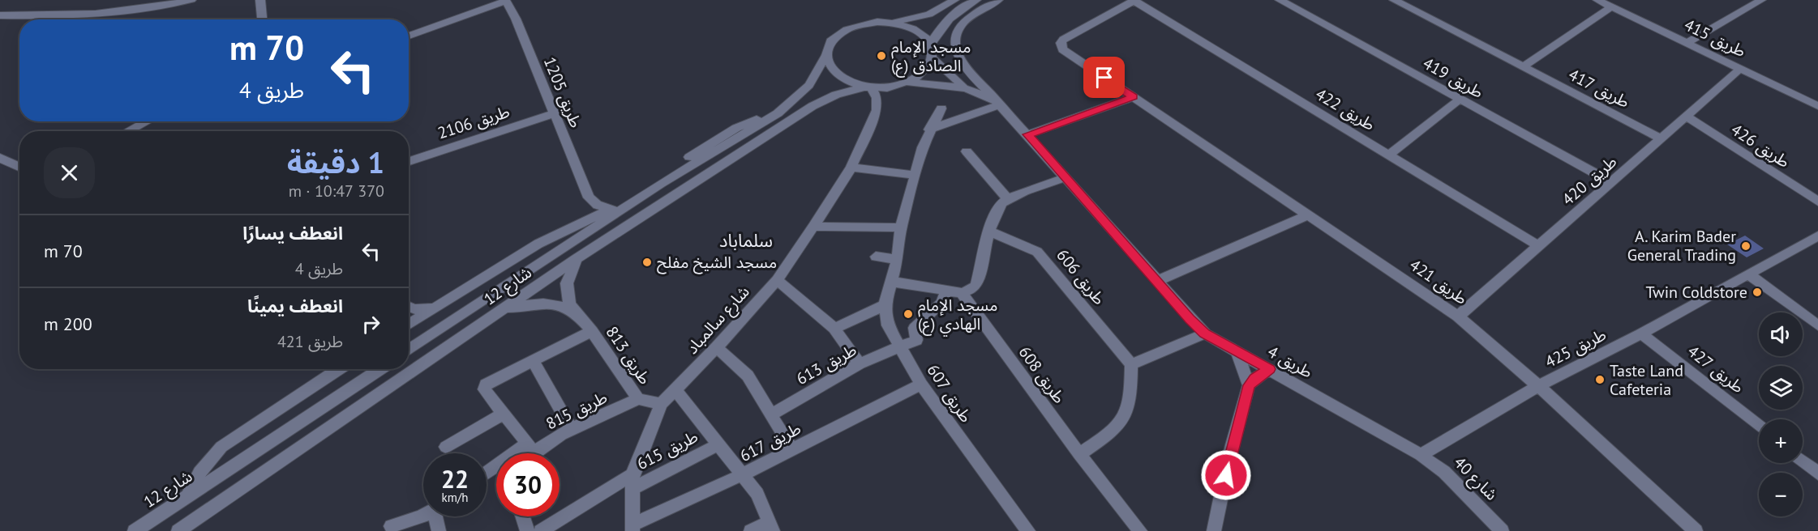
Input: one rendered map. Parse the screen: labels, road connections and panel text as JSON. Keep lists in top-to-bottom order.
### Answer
{
  "streets": {
    "street": [
      "طريق 415",
      "طريق 419",
      "طريق 417",
      "طريق 1205",
      "طريق 422",
      "طريق 2106",
      "طريق 426",
      "طريق 420",
      "طريق 606",
      "طريق 421",
      "شارع 12",
      "شارع سالمباد",
      "طريق 425",
      "طريق 813",
      "طريق 4",
      "طريق 613",
      "طريق 427",
      "طريق 608",
      "طريق 607",
      "طريق 815",
      "طريق 617",
      "طريق 615",
      "شارع 40"
    ]
  },
  "crossings": [
    ["طريق 415", "طريق 420"],
    ["طريق 419", "طريق 420"],
    ["طريق 417", "طريق 420"],
    ["طريق 1205", "طريق 2106"],
    ["طريق 422", "طريق 420"],
    ["طريق 422", "طريق 421"],
    ["طريق 426", "طريق 420"],
    ["طريق 420", "طريق 421"],
    ["طريق 421", "طريق 425"],
    ["شارع 12", "شارع سالمباد"],
    ["شارع 12", "طريق 813"],
    ["شارع سالمباد", "طريق 813"],
    ["شارع سالمباد", "طريق 617"],
    ["شارع سالمباد", "طريق 615"],
    ["طريق 425", "طريق 4"],
    ["طريق 425", "طريق 427"],
    ["طريق 425", "شارع 40"],
    ["طريق 813", "طريق 815"],
    ["طريق 4", "شارع 40"],
    ["طريق 613", "طريق 607"],
    ["طريق 607", "طريق 617"],
    ["طريق 617", "طريق 615"]
  ],
  "districts": ["سلماباد"],
  "places": [
    "مسجد الإمام الصادق (ع)",
    "A. Karim Bader General Trading",
    "مسجد الشيخ مفلح",
    "Twin Coldstore",
    "مسجد الإمام الهادي (ع)",
    "Taste Land Cafeteria"
  ],
  "page": {
    "turn": ["70 m", "طريق 4"],
    "heading": ["1 دقيقة", "370 m · 10:47"],
    "list": [
      {
        "name": "انعطف يسارًا",
        "note": "طريق 4",
        "value": "70 m"
      },
      {
        "name": "انعطف يمينًا",
        "note": "طريق 421",
        "value": "200 m"
      }
    ],
    "map_buttons": ["+", "−"],
    "speed": "22 km/h",
    "limit": "30"
  }
}
